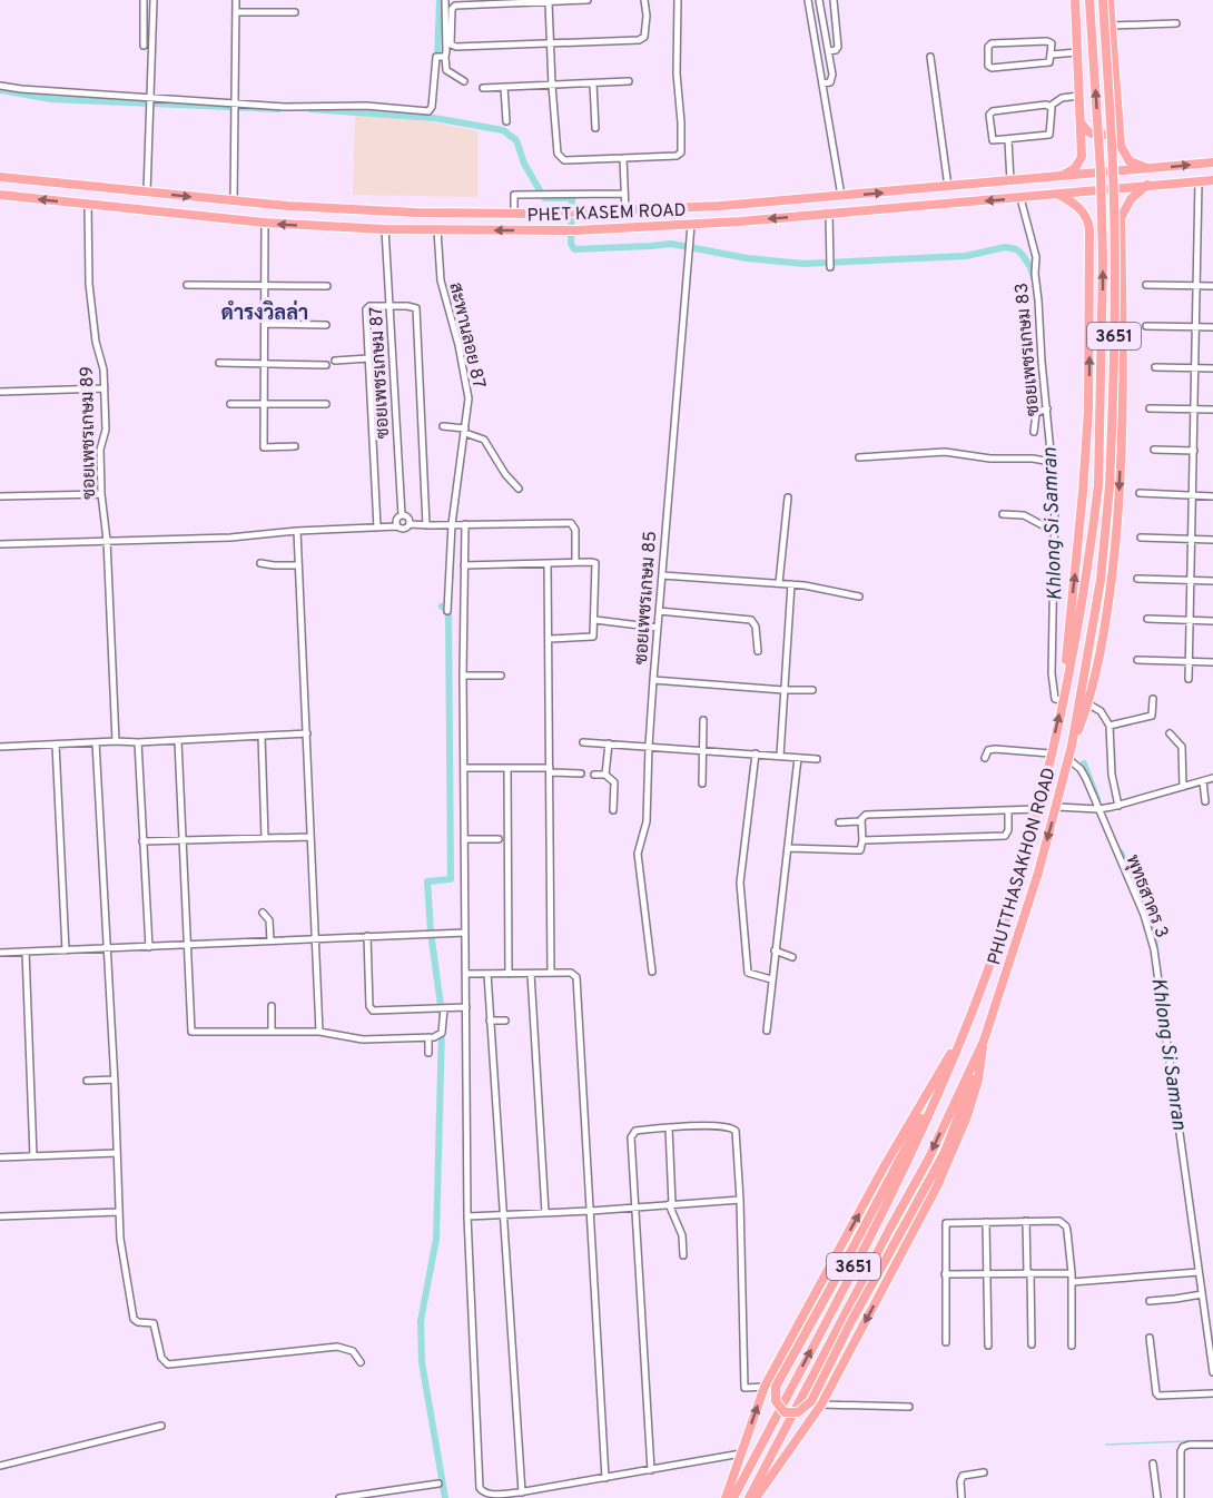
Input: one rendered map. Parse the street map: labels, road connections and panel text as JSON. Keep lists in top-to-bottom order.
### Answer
{
  "streets": {
    "main road": ["PHET KASEM ROAD", "3651", "PHUTTHASAKHON ROAD"],
    "street": [
      "สะพานลอย 87",
      "ซอยเพชรเกษม 83",
      "ซอยเพชรเกษม 87",
      "ซอยเพชรเกษม 89",
      "ซอยเพชรเกษม 85",
      "พุทธสาคร 3"
    ]
  },
  "crossings": [
    ["PHET KASEM ROAD", "สะพานลอย 87"],
    ["PHET KASEM ROAD", "ซอยเพชรเกษม 83"],
    ["PHET KASEM ROAD", "ซอยเพชรเกษม 87"],
    ["PHET KASEM ROAD", "ซอยเพชรเกษม 89"],
    ["PHET KASEM ROAD", "ซอยเพชรเกษม 85"],
    ["ซอยเพชรเกษม 83", "PHUTTHASAKHON ROAD"],
    ["PHUTTHASAKHON ROAD", "พุทธสาคร 3"]
  ],
  "districts": ["ดำรงวิลล่า"],
  "water": ["Khlong Si Samran"]
}
